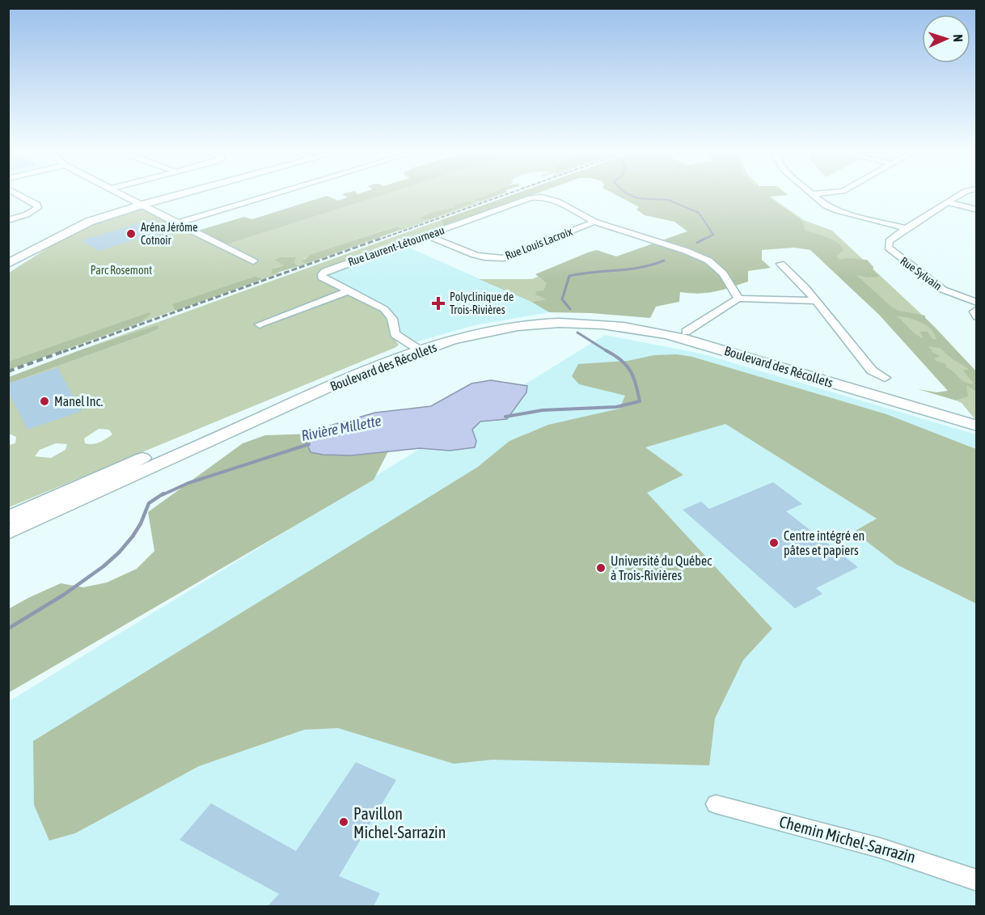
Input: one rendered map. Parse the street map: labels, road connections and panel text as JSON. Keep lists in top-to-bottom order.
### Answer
{
  "streets": {
    "main road": ["Boulevard des Récollets"],
    "street": [
      "Rue Louis Lacroix",
      "Rue Laurent-Létourneau",
      "Rue Sylvain",
      "Chemin Michel-Sarrazin"
    ]
  },
  "crossings": [
    ["Rue Louis Lacroix", "Rue Laurent-Létourneau"],
    ["Rue Laurent-Létourneau", "Boulevard des Récollets"]
  ],
  "water": ["Rivière Millette"],
  "parks": ["Parc Rosemont"],
  "places": {
    "other": [
      "Aréna Jérôme Cotnoir",
      "Manel Inc.",
      "Centre intégré en pâtes et papiers",
      "Université du Québec à Trois-Rivières",
      "Pavillon Michel-Sarrazin"
    ],
    "health": ["Polyclinique de Trois-Rivières"]
  },
  "north": "right"
}
